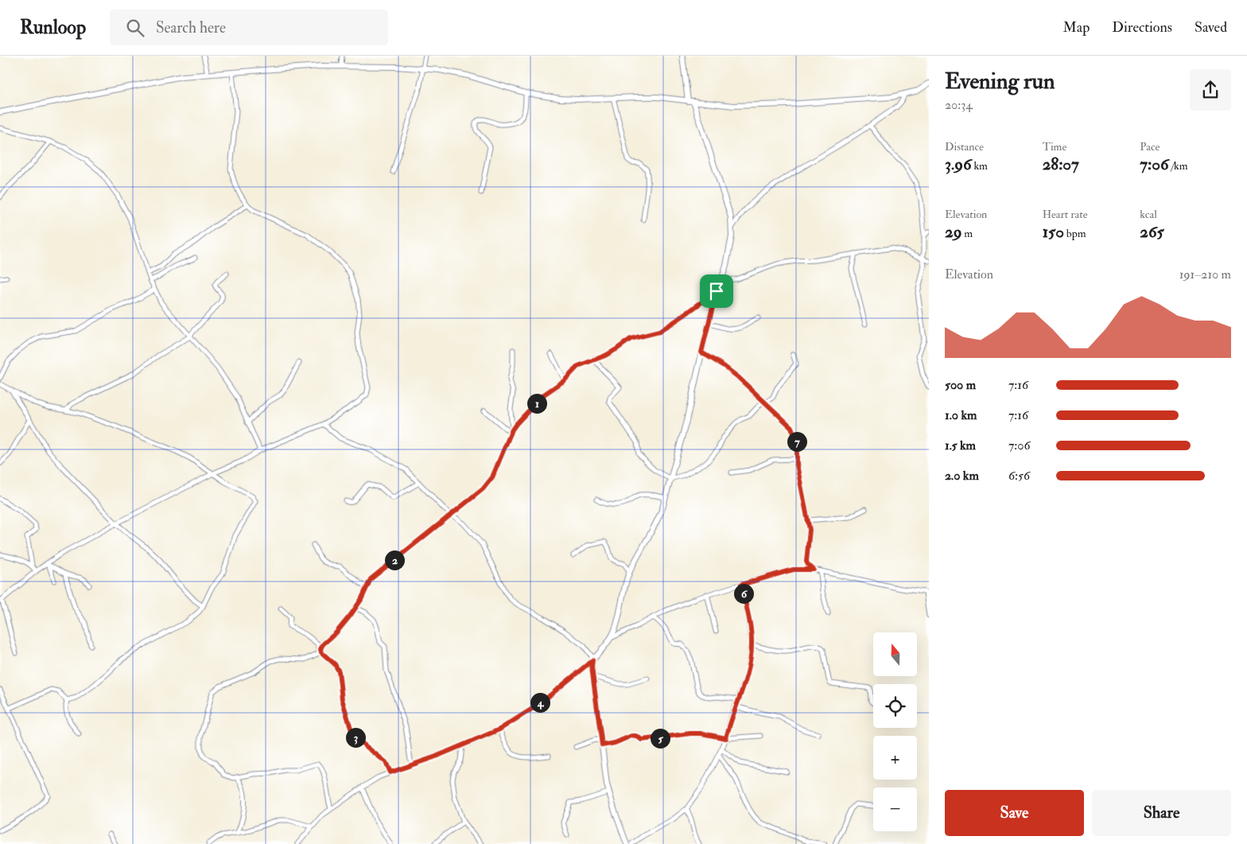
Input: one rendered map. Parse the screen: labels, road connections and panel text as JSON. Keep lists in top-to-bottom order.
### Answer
{
  "north": "top",
  "page": {
    "header": "Runloop",
    "search": "Search here",
    "nav": ["Map", "Directions", "Saved"],
    "heading": ["Evening run", "20:34"],
    "stats": [
      ["Distance", "3.96 km"],
      ["Time", "28:07"],
      ["Pace", "7:06 /km"],
      ["Elevation", "29 m"],
      ["Heart rate", "150 bpm"],
      ["kcal", "265"]
    ],
    "chart": ["Elevation", "191–210 m"],
    "list": [
      {
        "name": "500 m",
        "note": "7:16"
      },
      {
        "name": "1.0 km",
        "note": "7:16"
      },
      {
        "name": "1.5 km",
        "note": "7:06"
      },
      {
        "name": "2.0 km",
        "note": "6:56"
      }
    ],
    "pins": [
      "1",
      "7",
      "2",
      "6",
      "4",
      "3",
      "5"
    ],
    "map_buttons": ["+", "−"],
    "buttons": ["Save", "Share"]
  }
}
